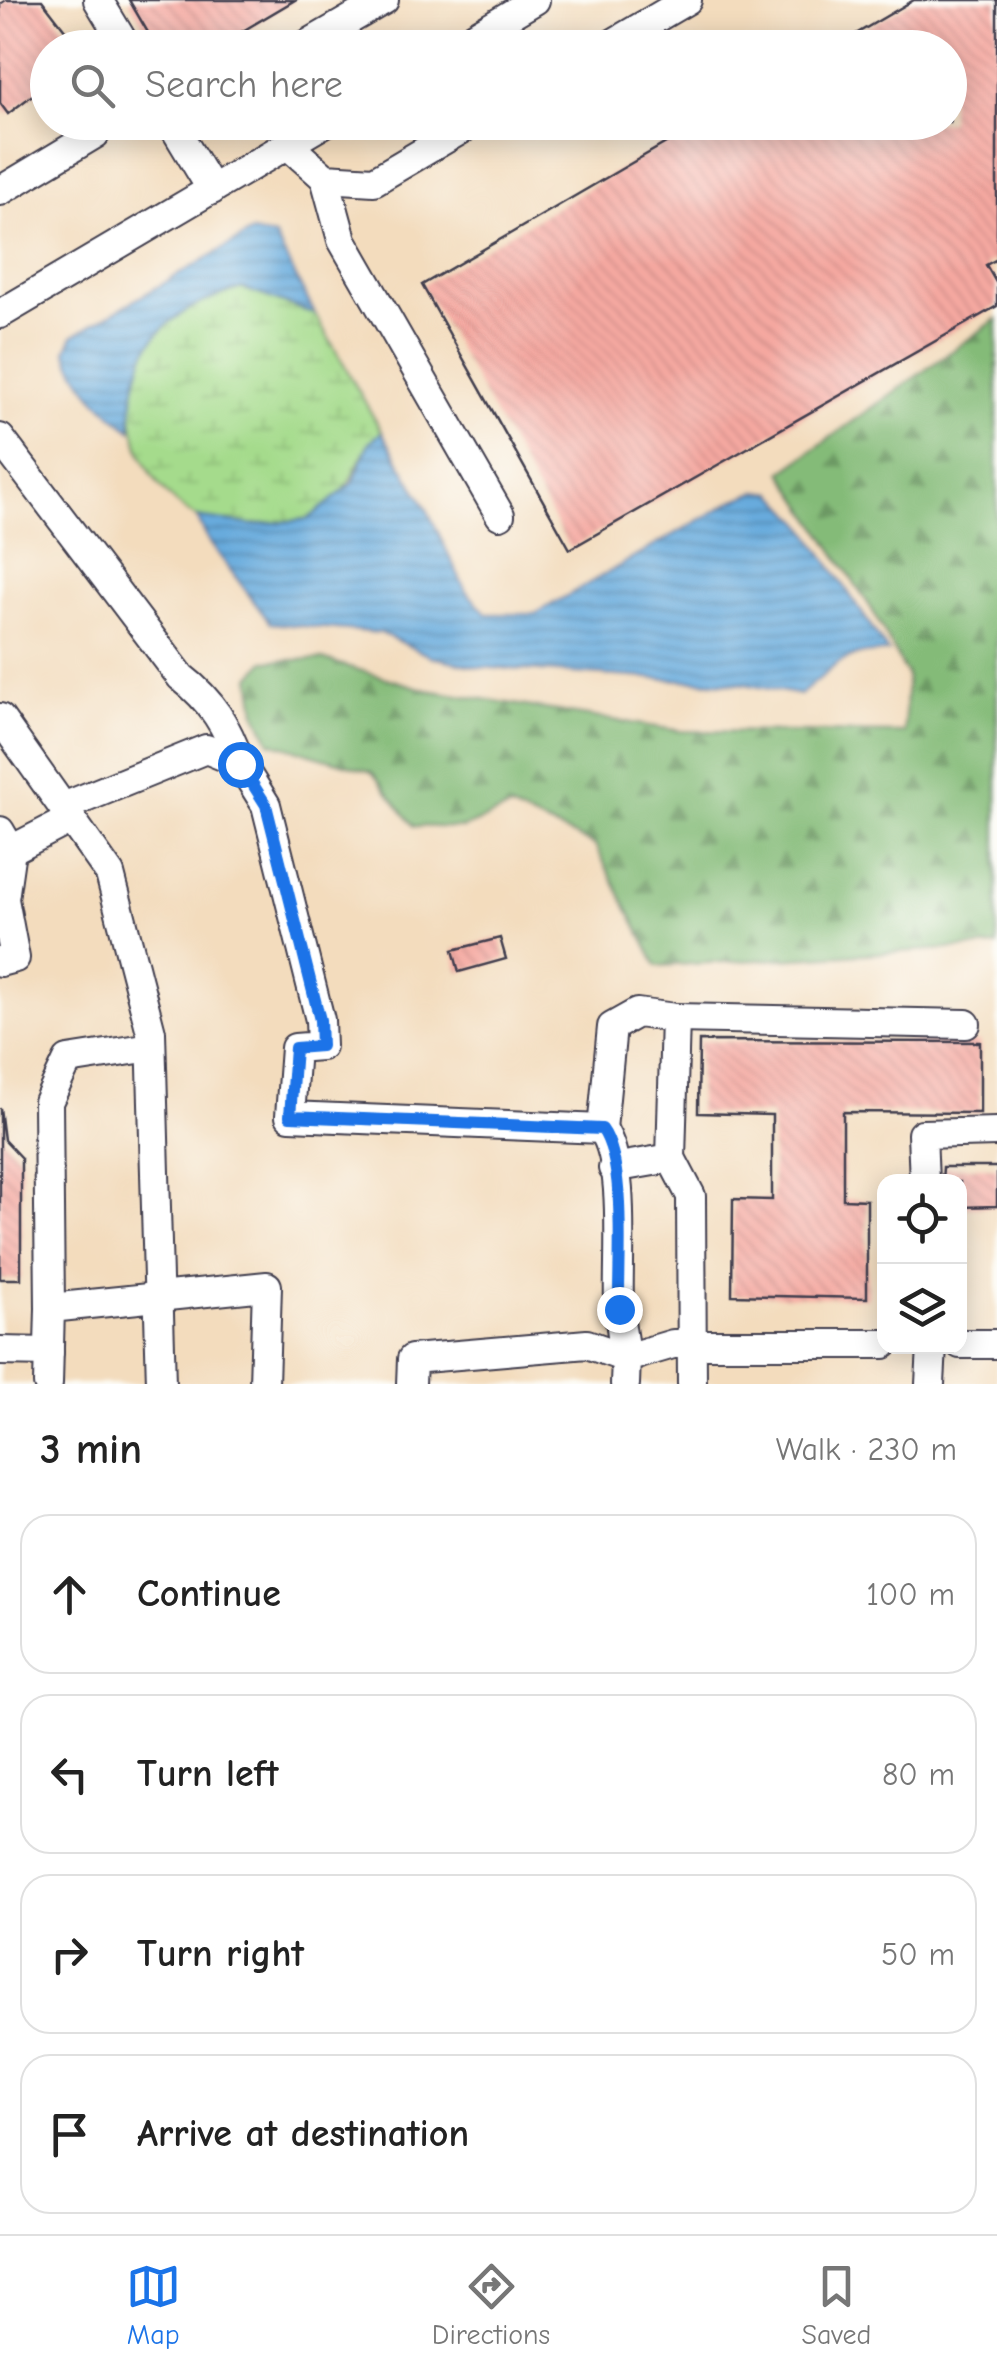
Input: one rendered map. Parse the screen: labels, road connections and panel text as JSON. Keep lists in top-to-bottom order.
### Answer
{
  "page": {
    "search": "Search here",
    "heading": ["3 min", "Walk · 230 m"],
    "list": [
      ["Continue", "100 m"],
      ["Turn left", "80 m"],
      ["Turn right", "50 m"],
      "Arrive at destination"
    ],
    "nav": ["Map", "Directions", "Saved"]
  }
}
